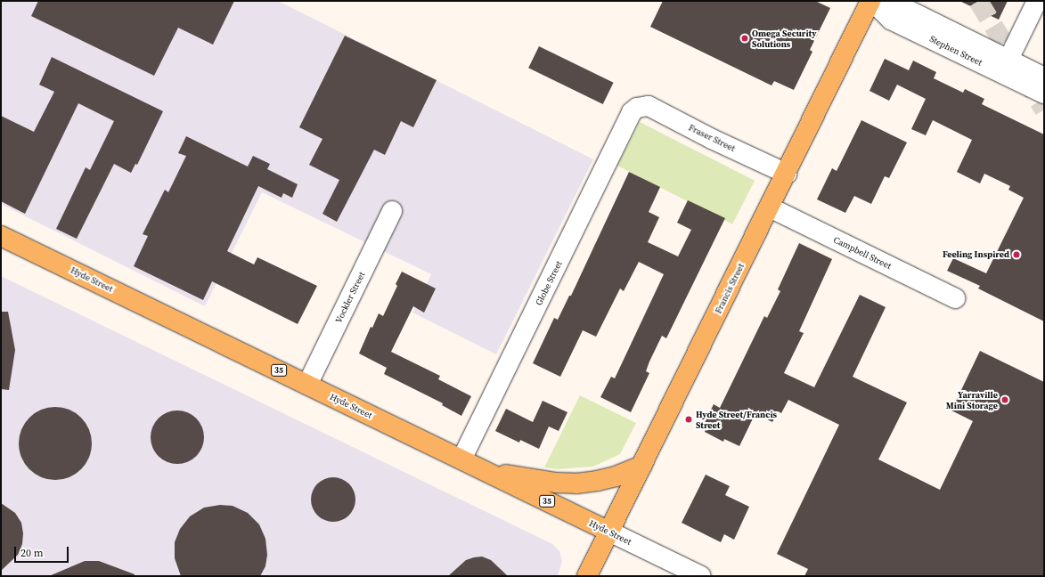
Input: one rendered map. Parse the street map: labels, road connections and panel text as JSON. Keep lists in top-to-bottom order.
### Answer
{
  "streets": {
    "main road": ["Hyde Street", "Francis Street", "35"],
    "street": [
      "Stephen Street",
      "Fraser Street",
      "Campbell Street",
      "Globe Street",
      "Vockler Street"
    ]
  },
  "crossings": [
    ["Stephen Street", "Francis Street"],
    ["Fraser Street", "Globe Street"],
    ["Fraser Street", "Francis Street"],
    ["Campbell Street", "Francis Street"],
    ["Hyde Street", "Globe Street"],
    ["Hyde Street", "Francis Street"],
    ["Hyde Street", "Vockler Street"]
  ],
  "places": [
    "Omega Security Solutions",
    "Feeling Inspired",
    "Yarraville Mini Storage",
    "Hyde Street/Francis Street"
  ],
  "scale_bar": "20 m"
}
